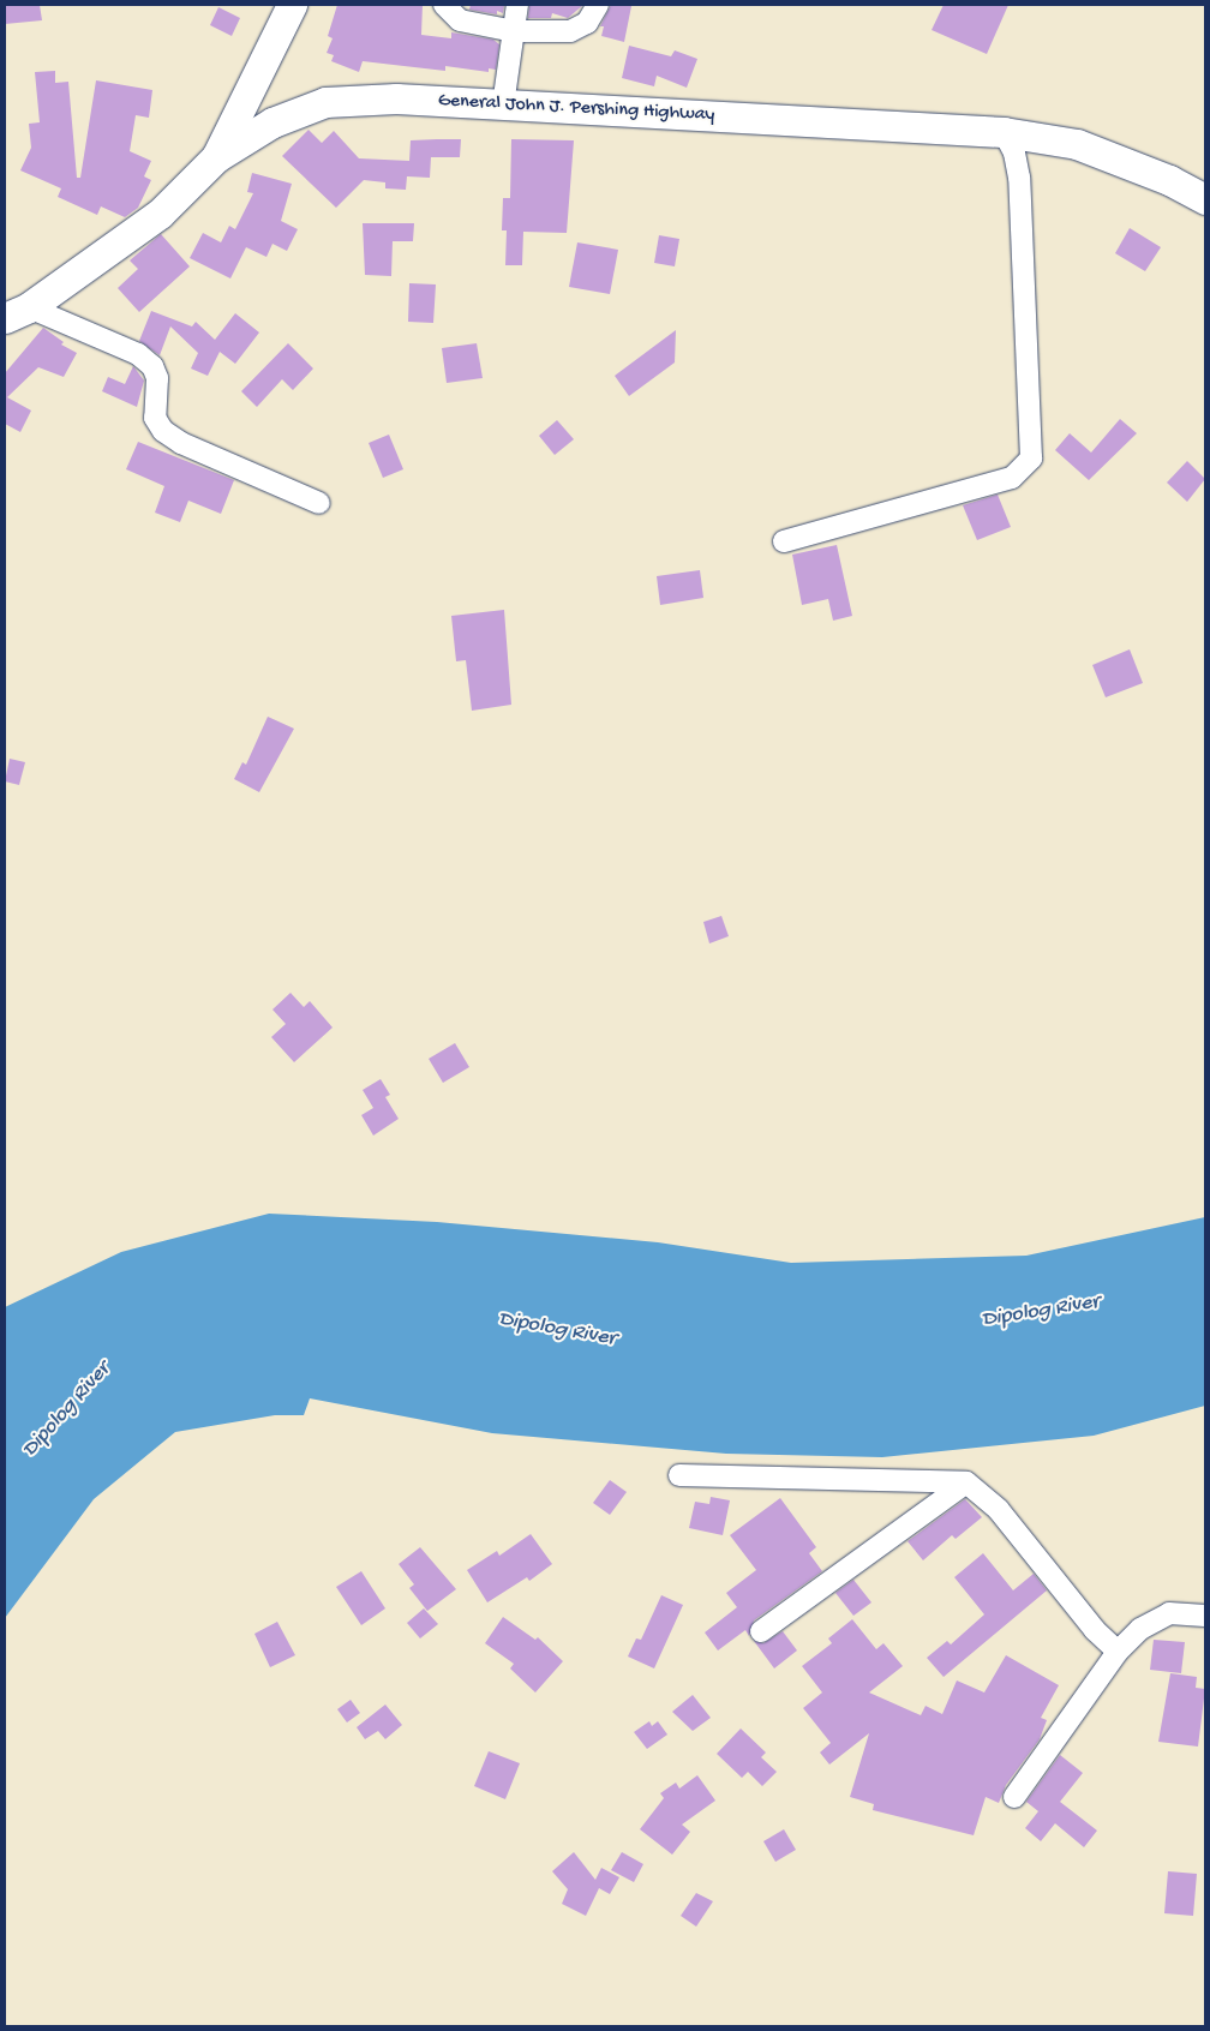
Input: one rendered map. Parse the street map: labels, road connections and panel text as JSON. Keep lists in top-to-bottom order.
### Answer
{
  "streets": {
    "main road": ["General John J. Pershing Highway"]
  },
  "water": ["Dipolog River"]
}
